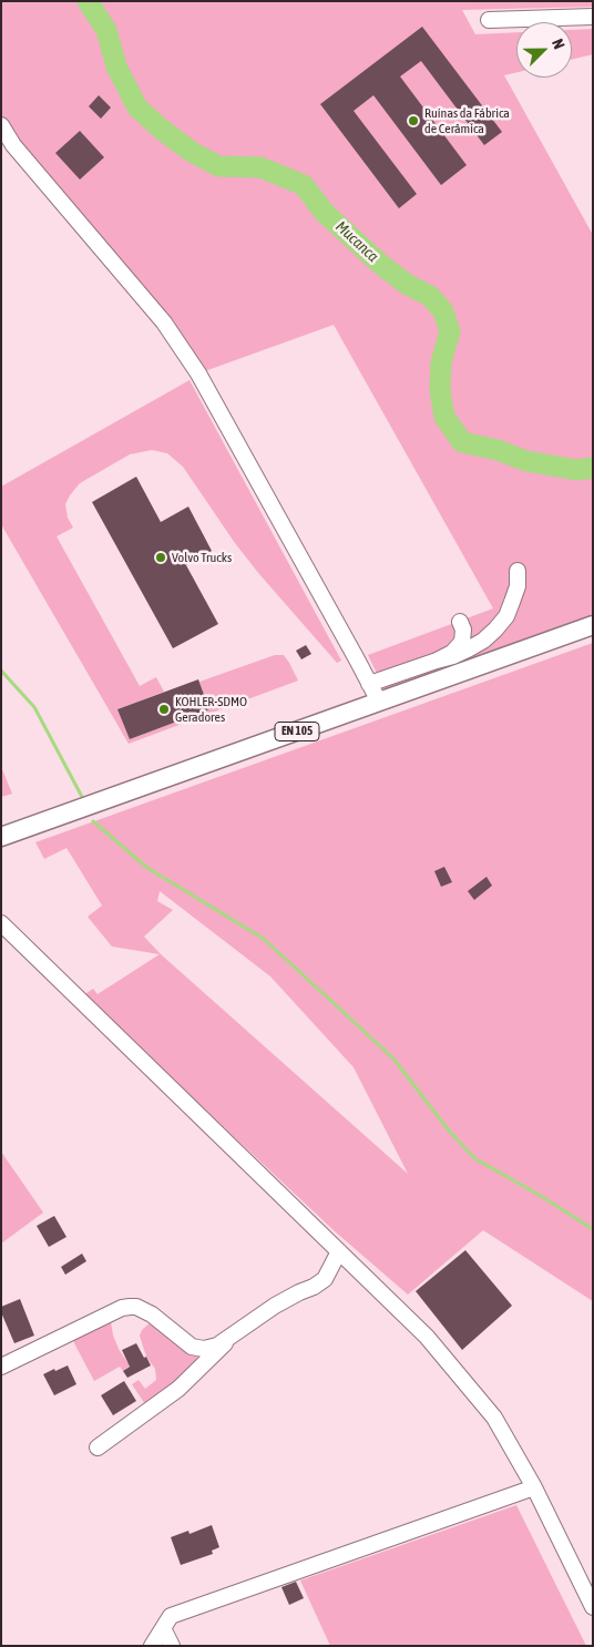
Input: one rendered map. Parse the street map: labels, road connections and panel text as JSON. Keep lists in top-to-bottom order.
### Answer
{
  "streets": {
    "main road": ["EN 105"]
  },
  "water": ["Mucanca"],
  "places": ["Ruínas da Fábrica de Cerâmica", "Volvo Trucks", "KOHLER-SDMO Geradores"],
  "north": "top right"
}
